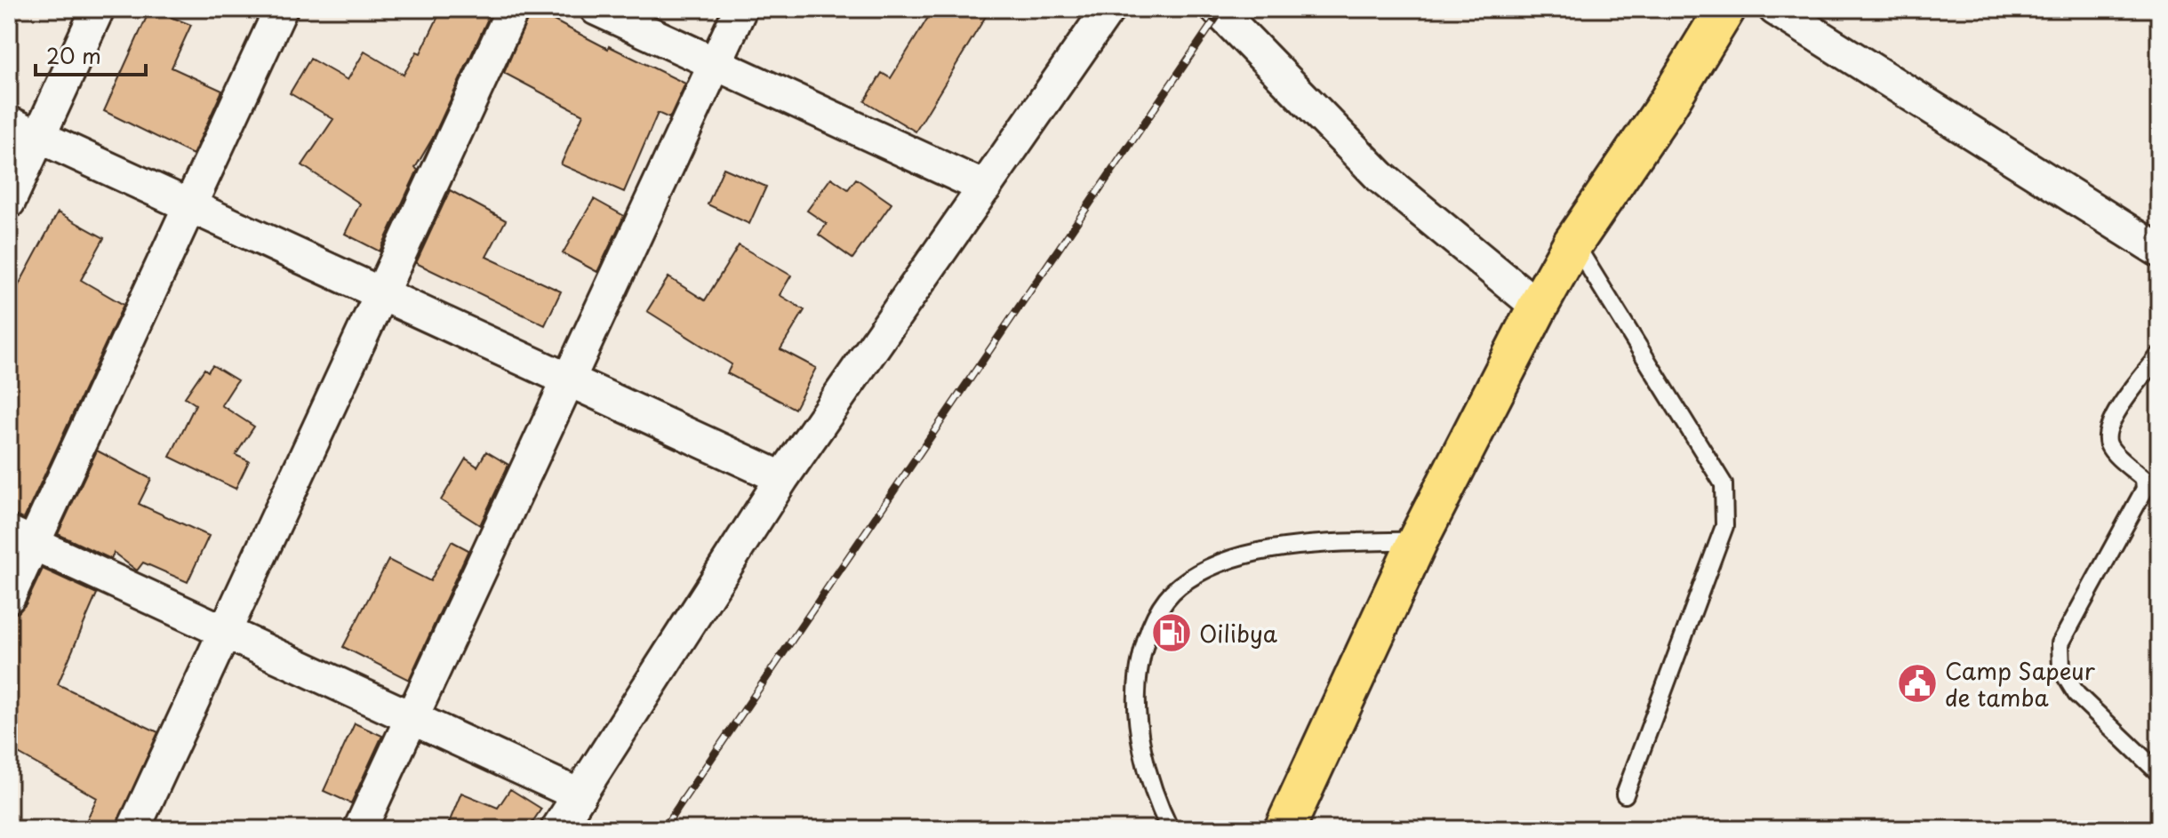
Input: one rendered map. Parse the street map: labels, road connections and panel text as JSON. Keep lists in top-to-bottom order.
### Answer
{
  "places": {
    "fuel station": ["Oilibya"],
    "public building": ["Camp Sapeur de tamba"]
  },
  "scale_bar": "20 m"
}
